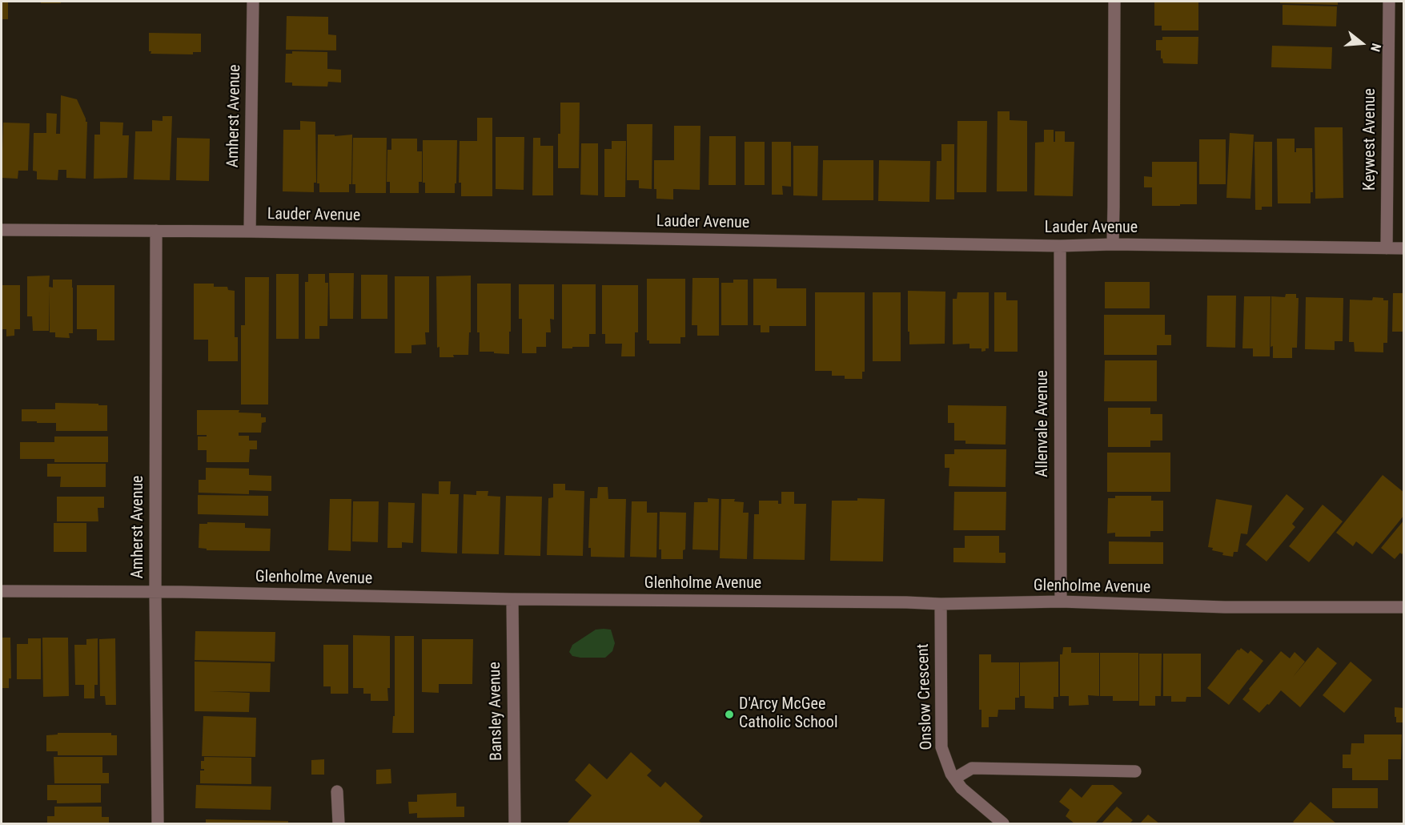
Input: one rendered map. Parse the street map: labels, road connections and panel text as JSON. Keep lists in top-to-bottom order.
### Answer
{
  "streets": {
    "street": [
      "Amherst Avenue",
      "Keywest Avenue",
      "Lauder Avenue",
      "Allenvale Avenue",
      "Glenholme Avenue",
      "Onslow Crescent",
      "Bansley Avenue"
    ]
  },
  "crossings": [
    ["Amherst Avenue", "Lauder Avenue"],
    ["Amherst Avenue", "Glenholme Avenue"],
    ["Keywest Avenue", "Lauder Avenue"],
    ["Lauder Avenue", "Allenvale Avenue"],
    ["Allenvale Avenue", "Glenholme Avenue"],
    ["Glenholme Avenue", "Onslow Crescent"],
    ["Glenholme Avenue", "Bansley Avenue"]
  ],
  "places": ["D'Arcy McGee Catholic School"],
  "north": "right"
}
